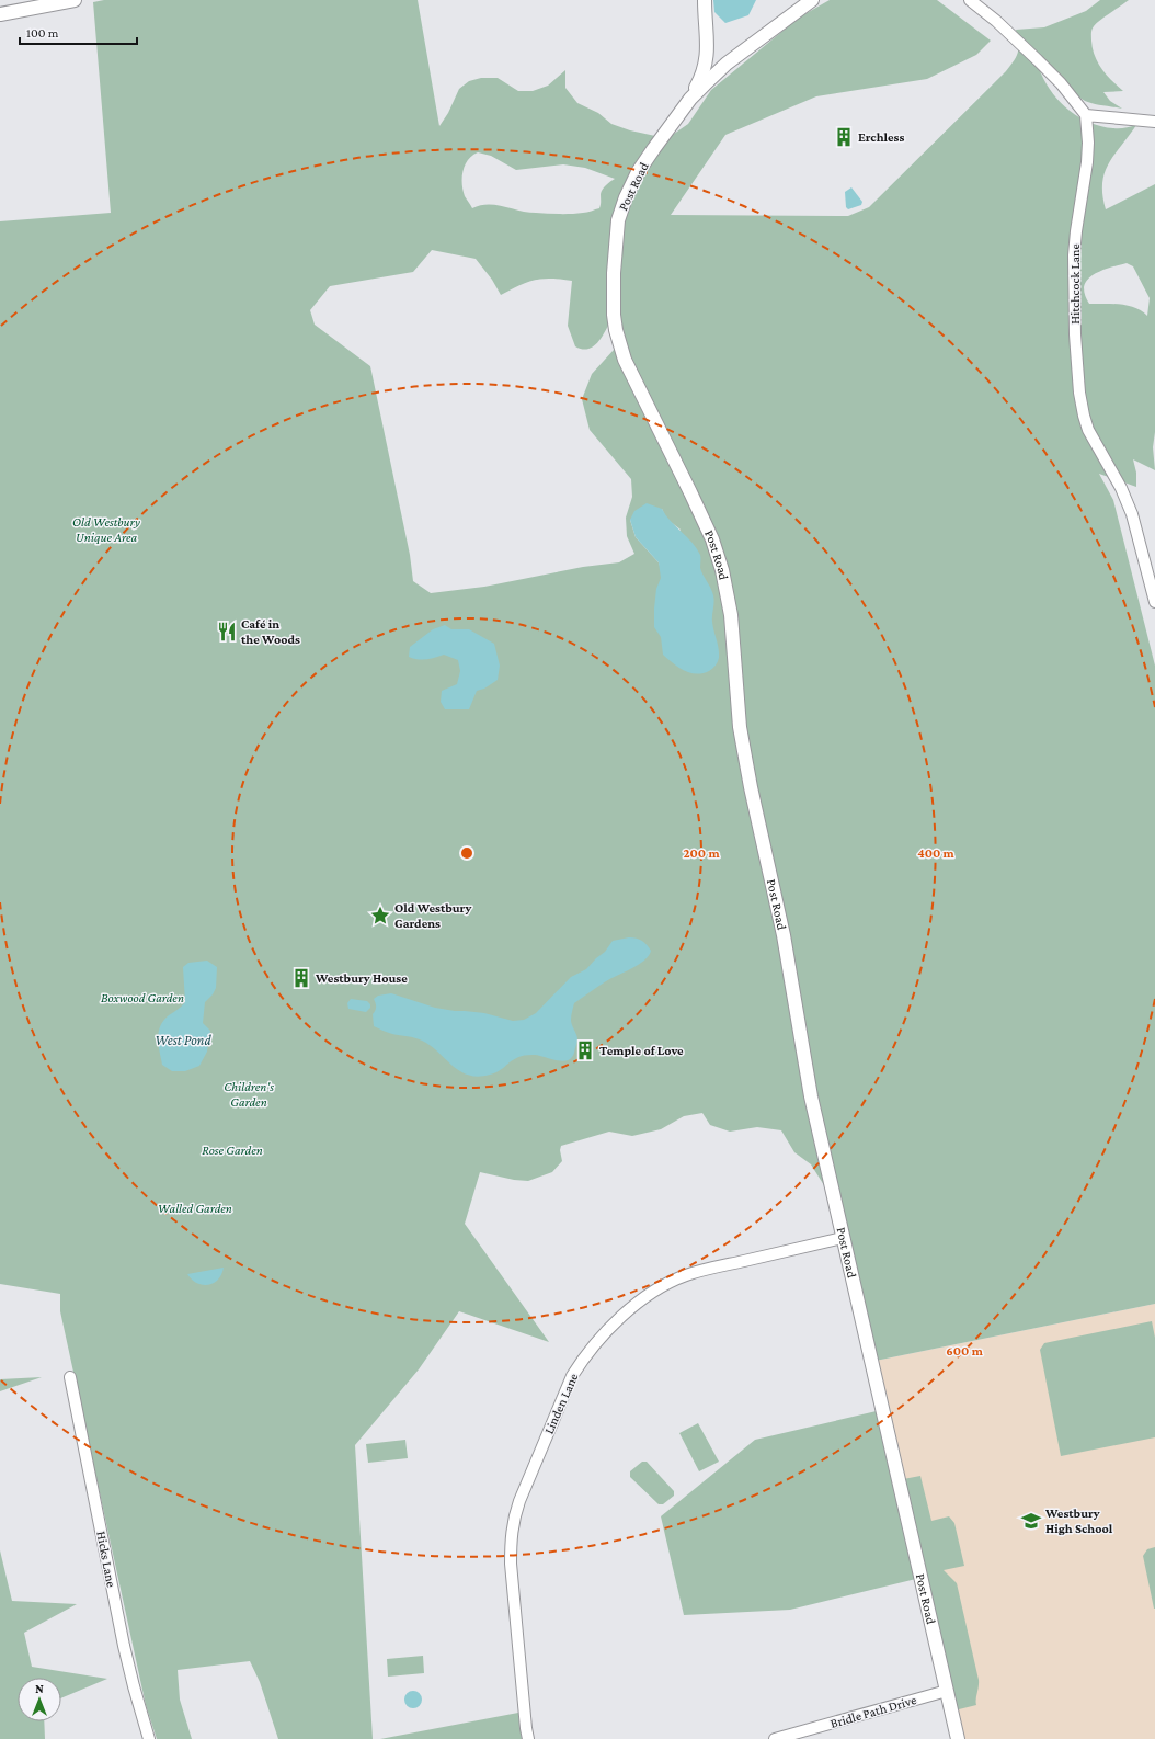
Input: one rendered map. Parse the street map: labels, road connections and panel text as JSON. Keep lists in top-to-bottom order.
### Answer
{
  "streets": {
    "main road": ["Post Road"],
    "street": [
      "Hitchcock Lane",
      "Linden Lane",
      "Hicks Lane",
      "Bridle Path Drive"
    ]
  },
  "crossings": [
    ["Post Road", "Linden Lane"],
    ["Post Road", "Bridle Path Drive"]
  ],
  "water": ["West Pond"],
  "parks": [
    "Old Westbury Unique Area",
    "Boxwood Garden",
    "Children's Garden",
    "Rose Garden",
    "Walled Garden"
  ],
  "places": {
    "building": ["Erchless", "Westbury House", "Temple of Love"],
    "restaurant": ["Café in the Woods"],
    "place": ["Old Westbury Gardens"],
    "school or university": ["Westbury High School"]
  },
  "scale_bar": "100 m",
  "north": "top",
  "rings": ["200 m", "400 m", "600 m"]
}
